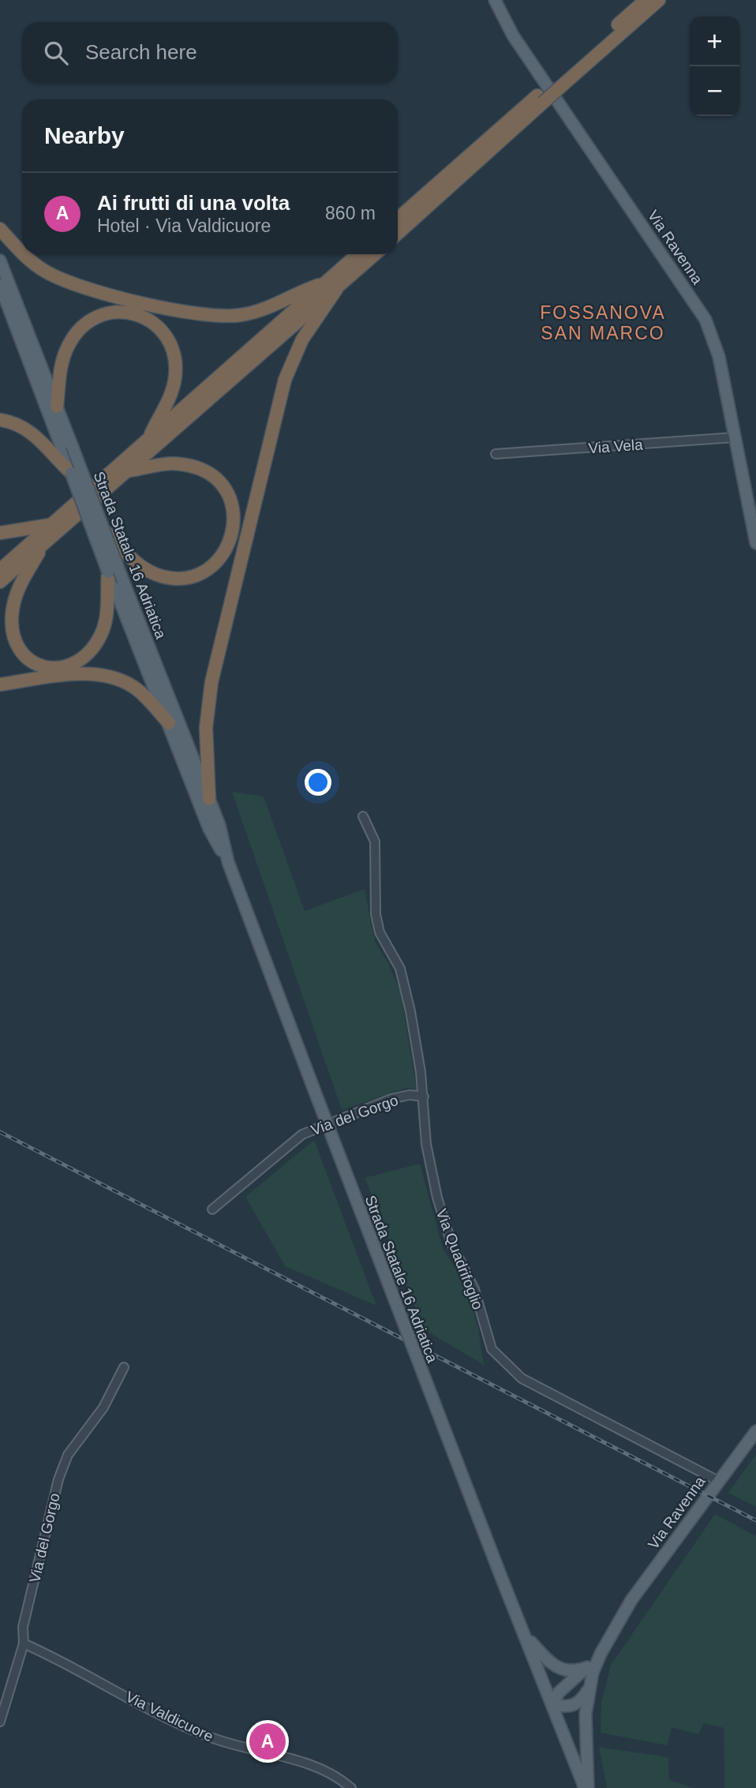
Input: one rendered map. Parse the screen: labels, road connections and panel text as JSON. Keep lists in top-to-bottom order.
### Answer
{
  "streets": {
    "main road": ["Via Ravenna", "Strada Statale 16 Adriatica"],
    "street": [
      "Via Vela",
      "Via del Gorgo",
      "Via Quadrifoglio",
      "Via Valdicuore"
    ]
  },
  "crossings": [
    ["Via Ravenna", "Via Vela"],
    ["Via Ravenna", "Strada Statale 16 Adriatica"],
    ["Via Ravenna", "Via Quadrifoglio"],
    ["Via del Gorgo", "Via Quadrifoglio"],
    ["Via del Gorgo", "Via Valdicuore"]
  ],
  "districts": ["FOSSANOVA SAN MARCO"],
  "page": {
    "map_buttons": ["+", "−"],
    "search": "Search here",
    "heading": "Nearby",
    "list": [
      {
        "mark": "A",
        "name": "Ai frutti di una volta",
        "note": "Hotel · Via Valdicuore",
        "value": "860 m"
      }
    ],
    "pins": "A"
  }
}
